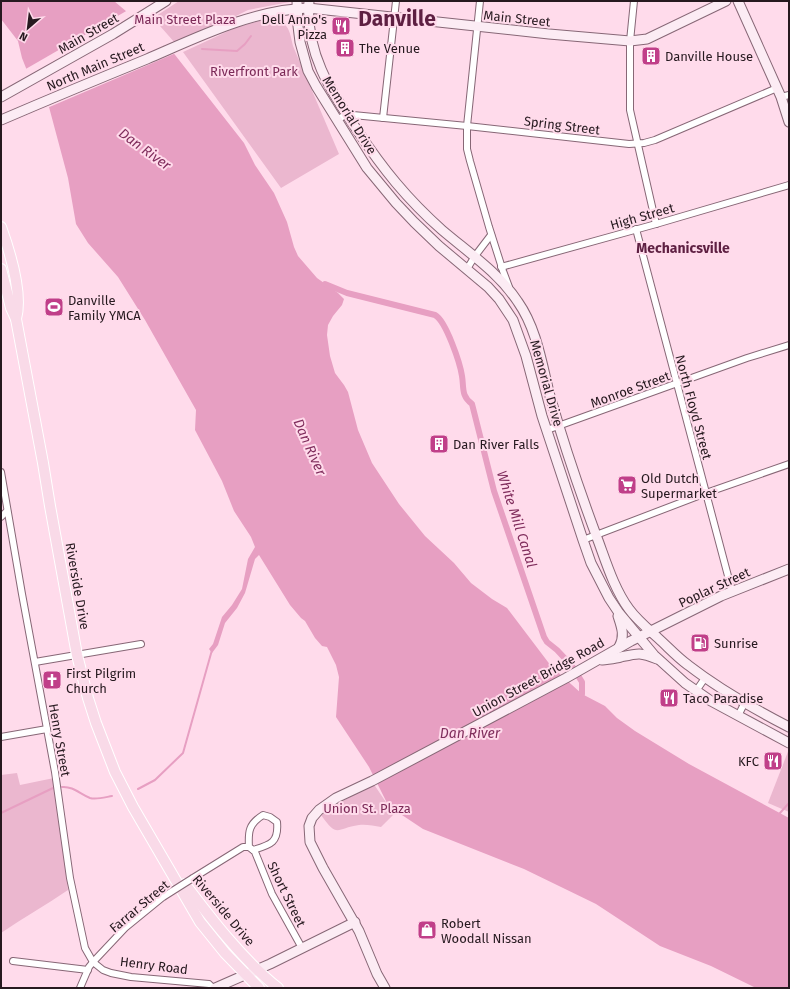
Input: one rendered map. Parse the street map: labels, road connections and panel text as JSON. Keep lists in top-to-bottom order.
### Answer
{
  "streets": {
    "main road": [
      "Main Street",
      "North Main Street",
      "Memorial Drive",
      "Riverside Drive",
      "Poplar Street",
      "Union Street Bridge Road"
    ],
    "street": [
      "Spring Street",
      "High Street",
      "Monroe Street",
      "North Floyd Street",
      "Henry Street",
      "Short Street",
      "Farrar Street",
      "Henry Road"
    ]
  },
  "crossings": [
    ["Main Street", "North Main Street"],
    ["Main Street", "Memorial Drive"],
    ["North Main Street", "Memorial Drive"],
    ["Memorial Drive", "Spring Street"],
    ["Memorial Drive", "Monroe Street"],
    ["Memorial Drive", "Poplar Street"],
    ["Memorial Drive", "Union Street Bridge Road"],
    ["High Street", "North Floyd Street"],
    ["Monroe Street", "North Floyd Street"],
    ["North Floyd Street", "Poplar Street"],
    ["Poplar Street", "Union Street Bridge Road"],
    ["Henry Street", "Farrar Street"],
    ["Henry Street", "Henry Road"],
    ["Short Street", "Farrar Street"],
    ["Farrar Street", "Henry Road"]
  ],
  "districts": ["Danville", "Mechanicsville"],
  "water": ["Dan River", "White Mill Canal"],
  "parks": ["Main Street Plaza", "Riverfront Park", "Union St. Plaza"],
  "places": {
    "restaurant": ["Dell Anno's Pizza", "Taco Paradise", "KFC"],
    "building": ["The Venue", "Danville House", "Dan River Falls"],
    "sports": ["Danville Family YMCA"],
    "supermarket": ["Old Dutch Supermarket"],
    "fuel station": ["Sunrise"],
    "church": ["First Pilgrim Church"],
    "shop": ["Robert Woodall Nissan"]
  },
  "north": "bottom left"
}
